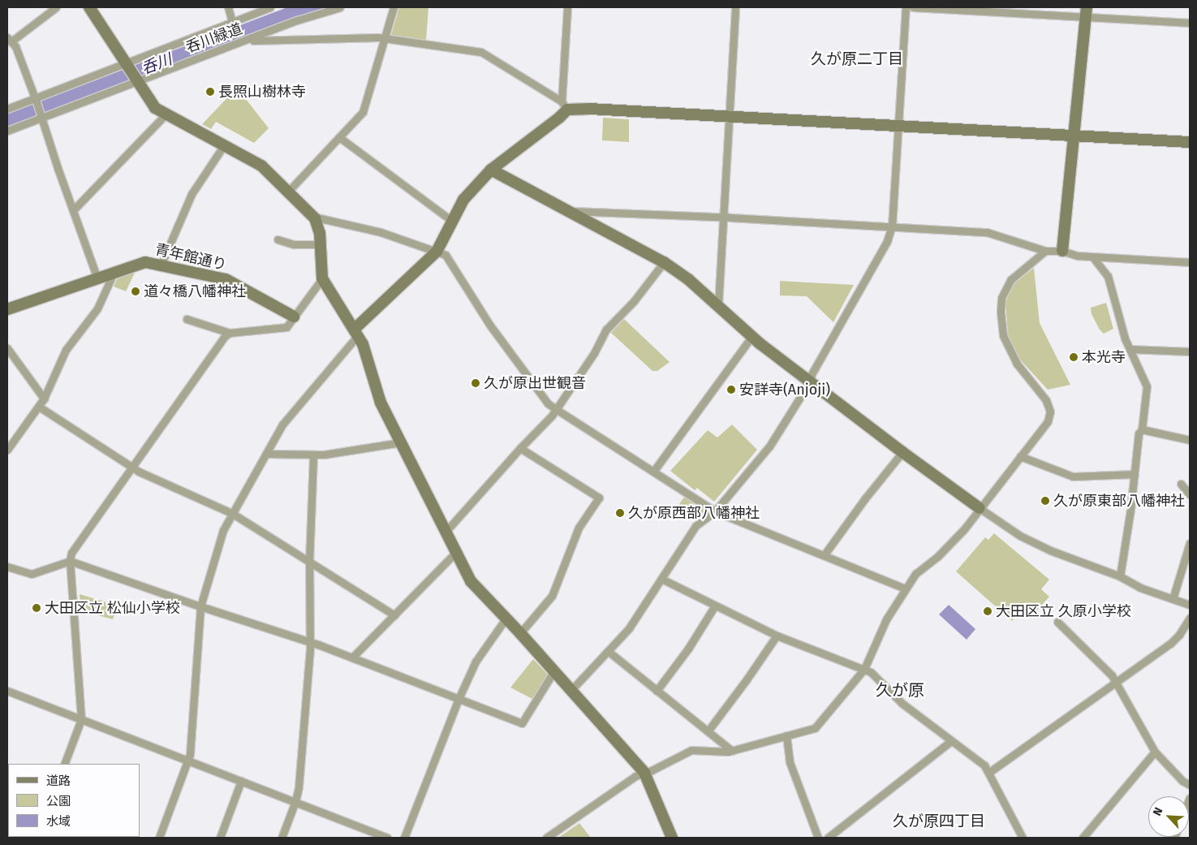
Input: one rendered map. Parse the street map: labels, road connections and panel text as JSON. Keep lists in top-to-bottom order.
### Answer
{
  "streets": {
    "street": ["呑川緑道", "青年館通り"]
  },
  "districts": ["久が原二丁目", "久が原", "久が原四丁目"],
  "water": ["呑川"],
  "places": [
    "長照山樹林寺",
    "道々橋八幡神社",
    "本光寺",
    "久が原出世観音",
    "安詳寺(Anjoji)",
    "久が原東部八幡神社",
    "久が原西部八幡神社",
    "大田区立 松仙小学校",
    "大田区立 久原小学校"
  ],
  "legend": ["道路", "公園", "水域"],
  "north": "top left"
}
